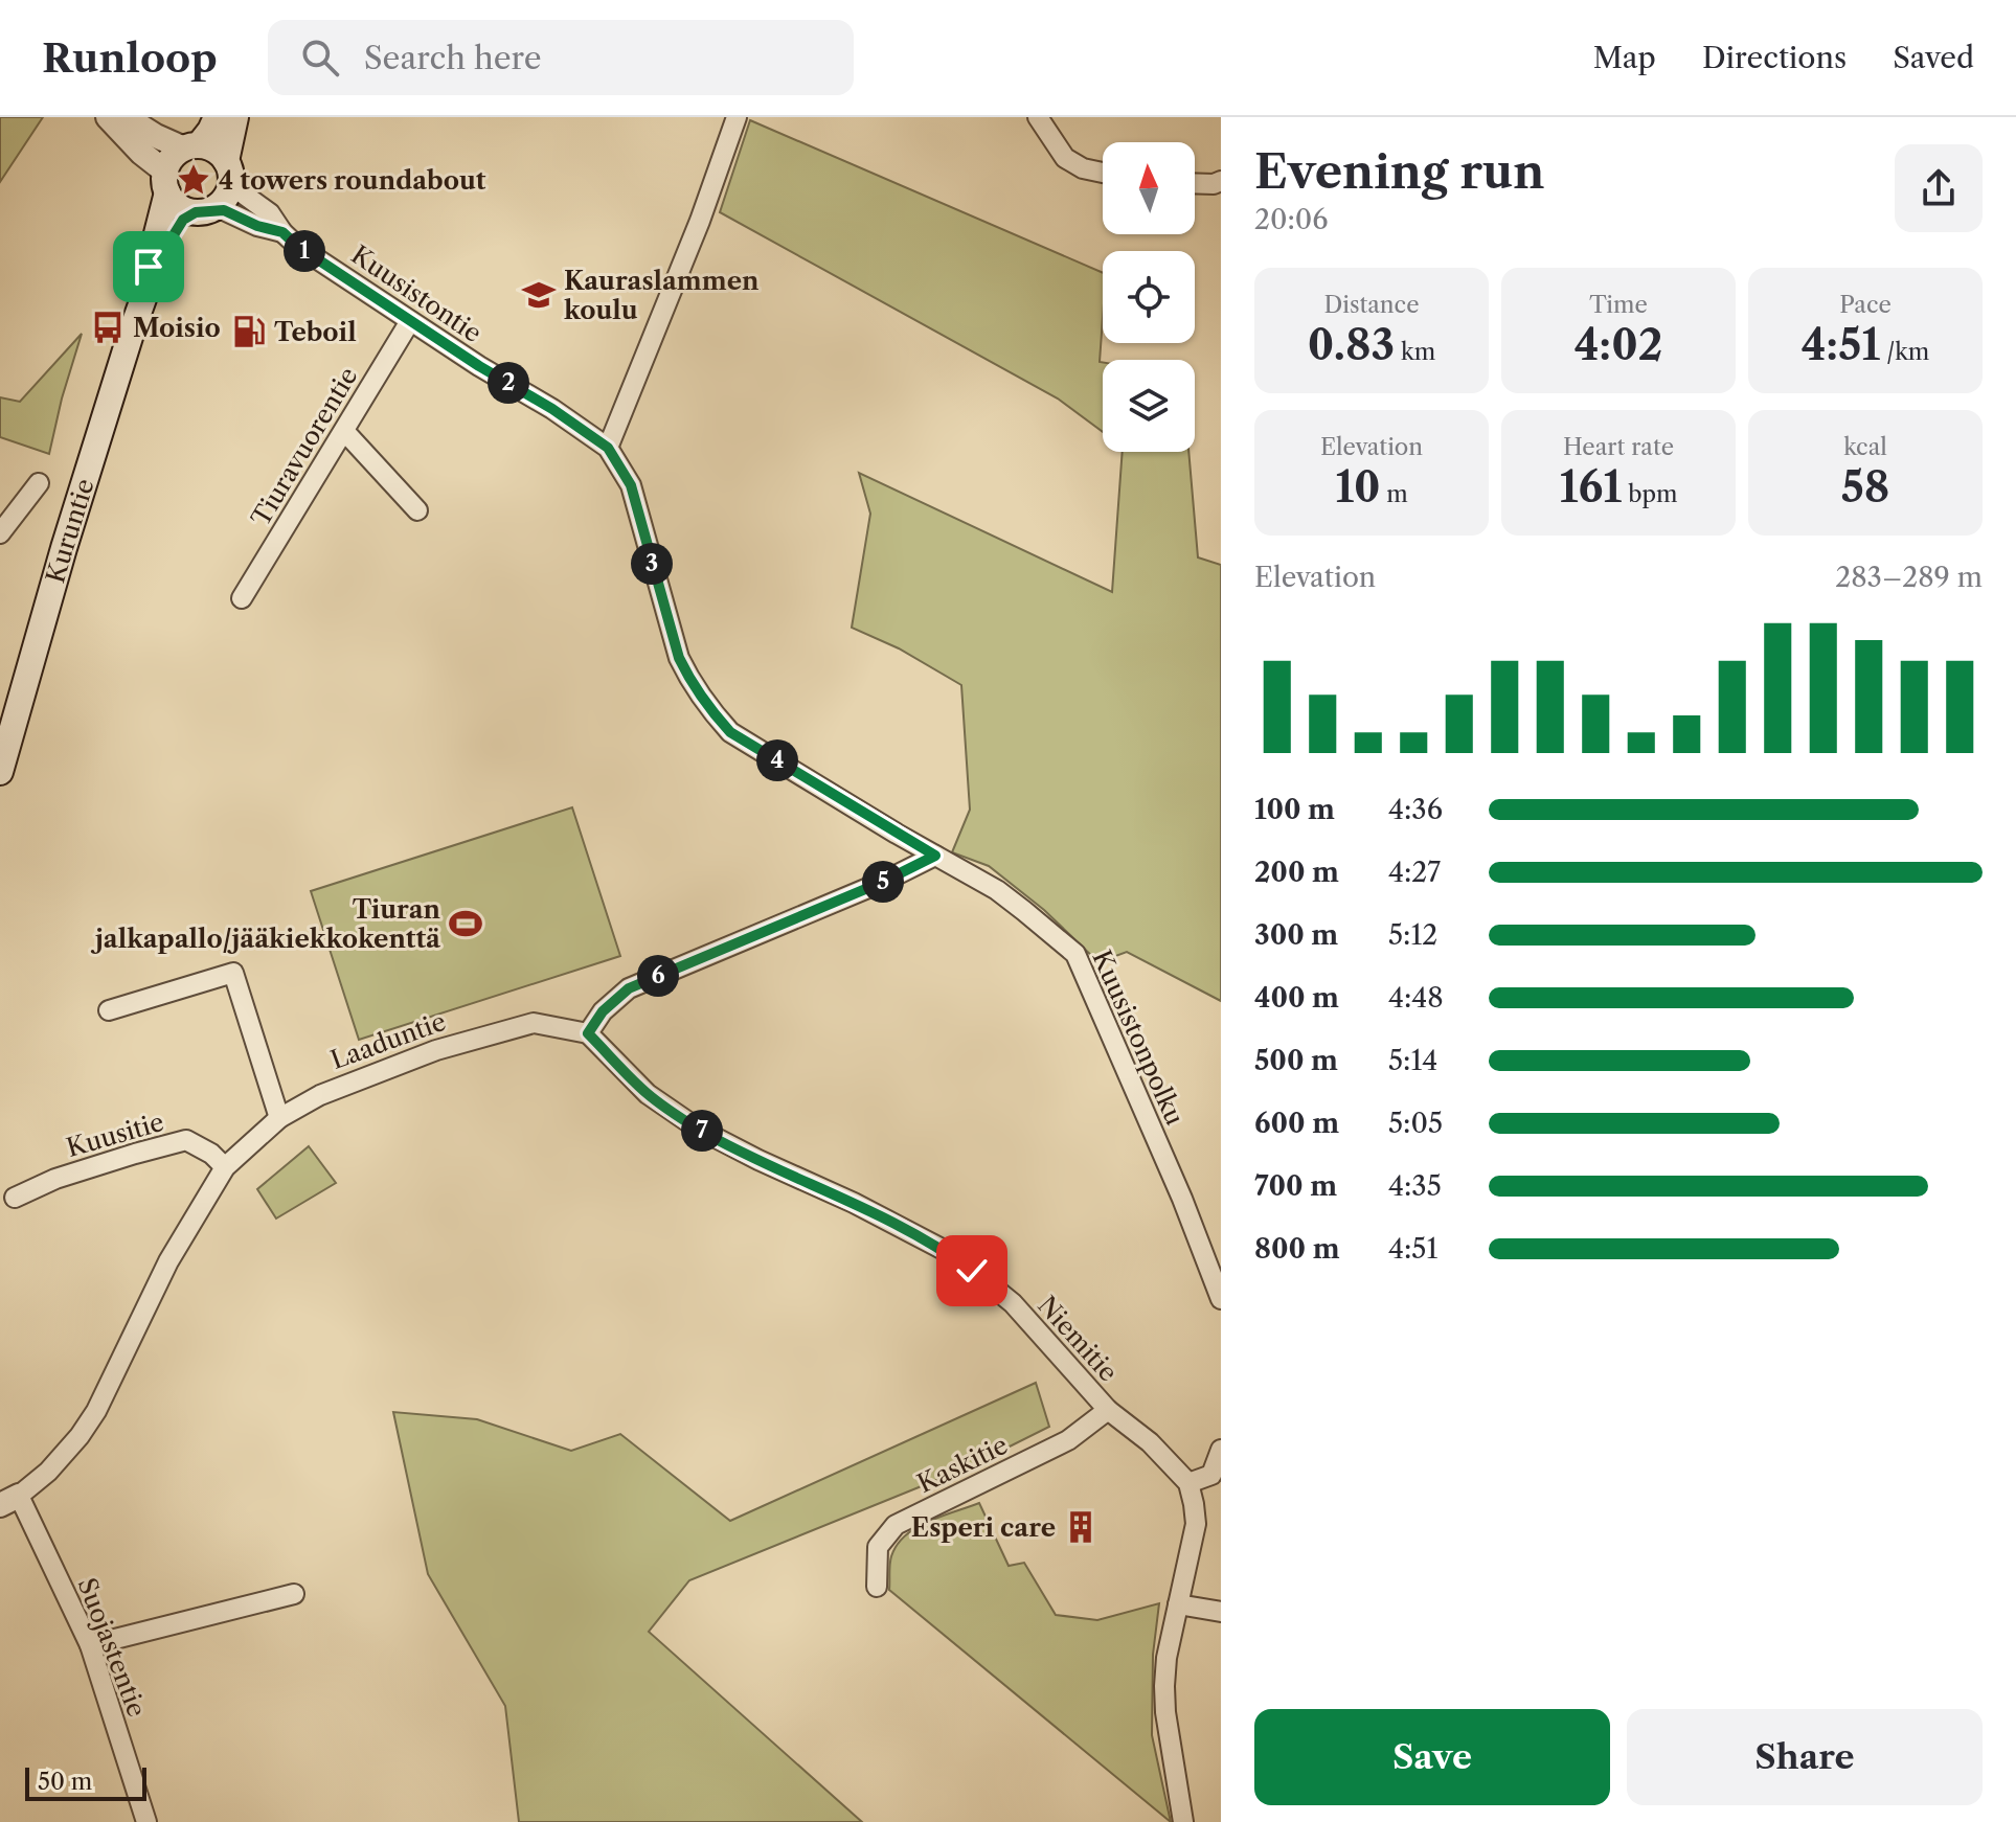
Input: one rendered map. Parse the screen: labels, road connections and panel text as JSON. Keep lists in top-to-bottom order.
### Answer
{
  "streets": {
    "main road": ["Kuruntie"],
    "street": [
      "Kuusistontie",
      "Tiuravuorentie",
      "Kuusistonpolku",
      "Laaduntie",
      "Kuusitie",
      "Niemitie",
      "Kaskitie",
      "Suojastentie"
    ]
  },
  "crossings": [
    ["Kuusistontie", "Tiuravuorentie"],
    ["Kuusistontie", "Kuruntie"],
    ["Kuusistontie", "Kuusistonpolku"],
    ["Laaduntie", "Kuusitie"],
    ["Laaduntie", "Niemitie"],
    ["Laaduntie", "Suojastentie"],
    ["Niemitie", "Kaskitie"]
  ],
  "places": {
    "place": ["4 towers roundabout"],
    "school or university": ["Kauraslammen koulu"],
    "bus stop": ["Moisio"],
    "fuel station": ["Teboil"],
    "sports": ["Tiuran jalkapallo/jääkiekkokenttä"],
    "building": ["Esperi care"]
  },
  "scale_bar": "50 m",
  "north": "top",
  "page": {
    "header": "Runloop",
    "search": "Search here",
    "nav": ["Map", "Directions", "Saved"],
    "heading": ["Evening run", "20:06"],
    "pins": [
      "1",
      "2",
      "3",
      "4",
      "5",
      "6",
      "7"
    ],
    "stats": [
      ["Distance", "0.83 km"],
      ["Time", "4:02"],
      ["Pace", "4:51 /km"],
      ["Elevation", "10 m"],
      ["Heart rate", "161 bpm"],
      ["kcal", "58"]
    ],
    "chart": ["Elevation", "283–289 m"],
    "list": [
      {
        "name": "100 m",
        "note": "4:36"
      },
      {
        "name": "200 m",
        "note": "4:27"
      },
      {
        "name": "300 m",
        "note": "5:12"
      },
      {
        "name": "400 m",
        "note": "4:48"
      },
      {
        "name": "500 m",
        "note": "5:14"
      },
      {
        "name": "600 m",
        "note": "5:05"
      },
      {
        "name": "700 m",
        "note": "4:35"
      },
      {
        "name": "800 m",
        "note": "4:51"
      }
    ],
    "buttons": ["Save", "Share"],
    "scale": "50 m"
  }
}
